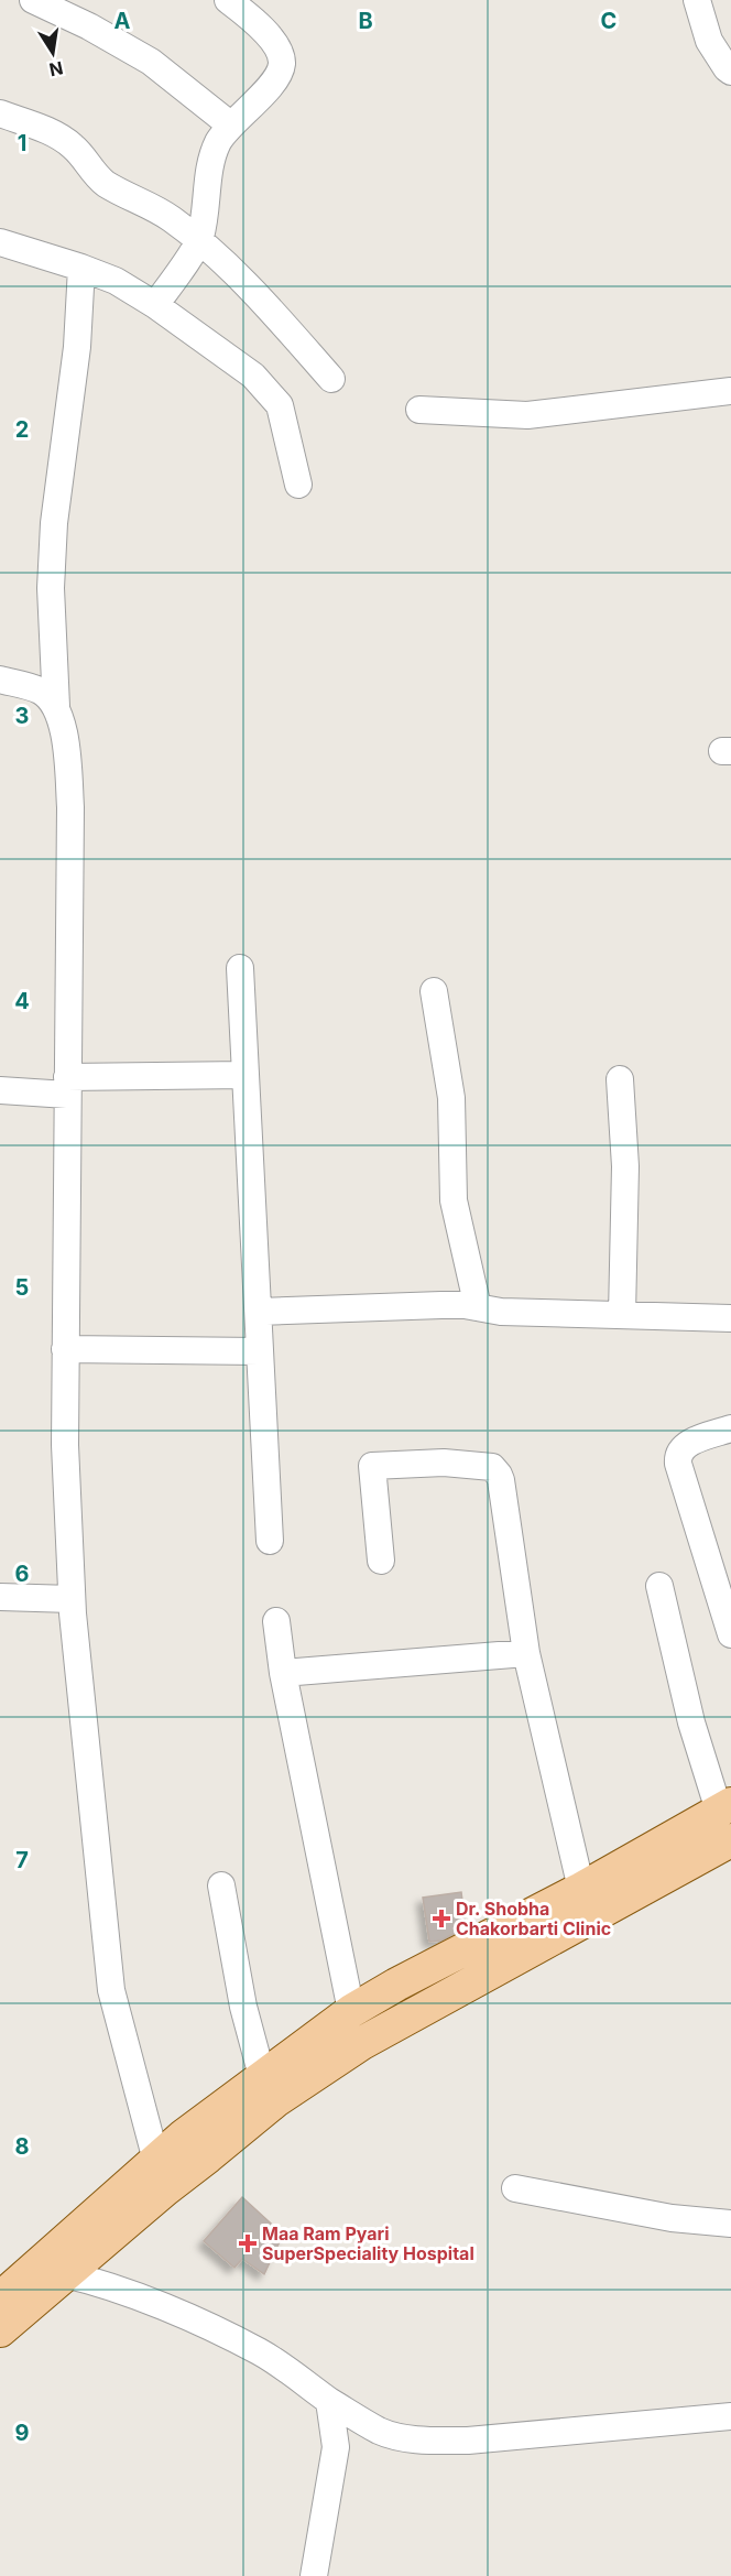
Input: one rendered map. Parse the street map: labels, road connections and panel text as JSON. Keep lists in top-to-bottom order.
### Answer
{
  "places": {
    "health": ["Dr. Shobha Chakorbarti Clinic", "Maa Ram Pyari SuperSpeciality Hospital"]
  },
  "north": "bottom",
  "grid": {
    "columns": ["A", "B", "C"],
    "rows": [
      "1",
      "2",
      "3",
      "4",
      "5",
      "6",
      "7",
      "8",
      "9"
    ]
  }
}
